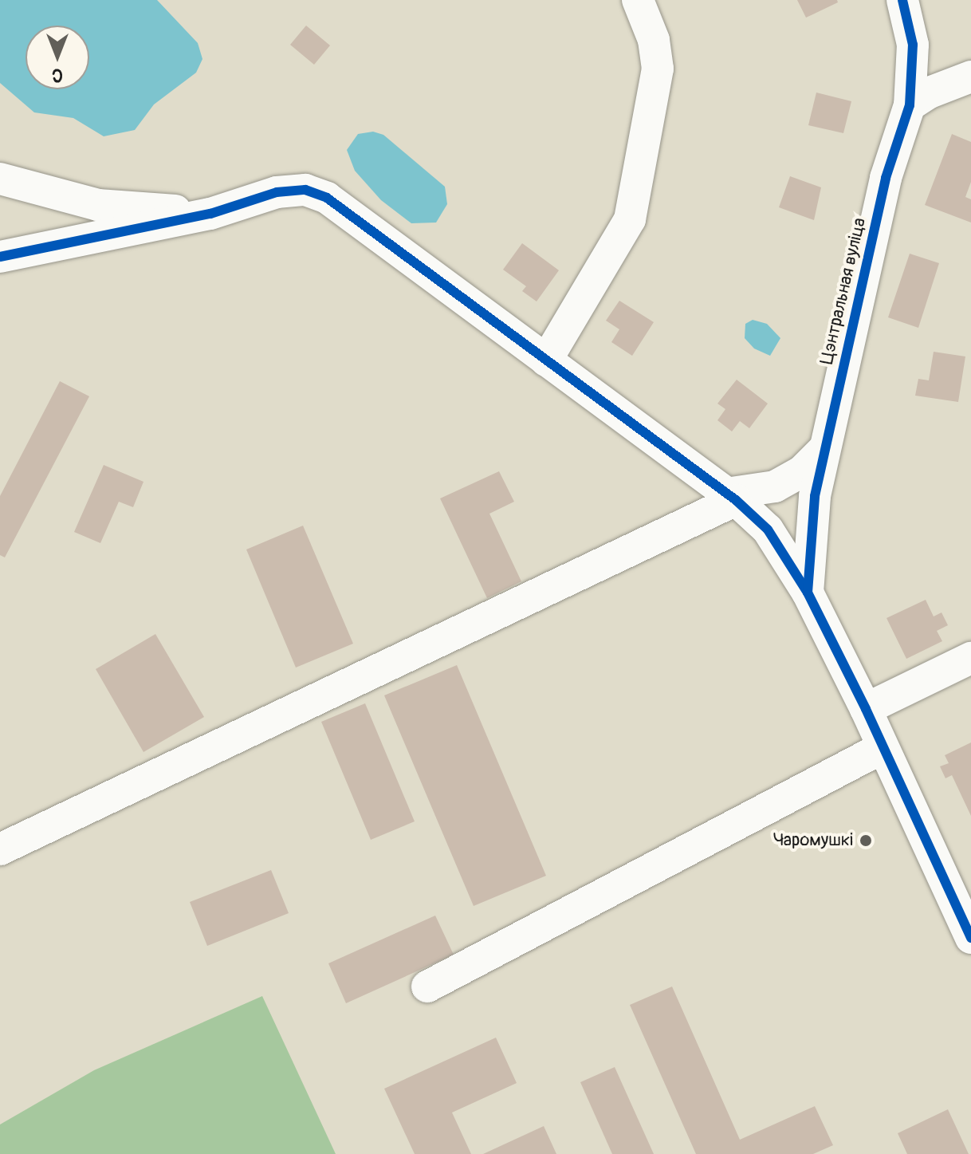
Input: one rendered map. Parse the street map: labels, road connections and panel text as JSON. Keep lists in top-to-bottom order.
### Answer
{
  "streets": {
    "street": ["Цэнтральная вуліца"]
  },
  "places": ["Чаромушкі"],
  "north": "bottom"
}
